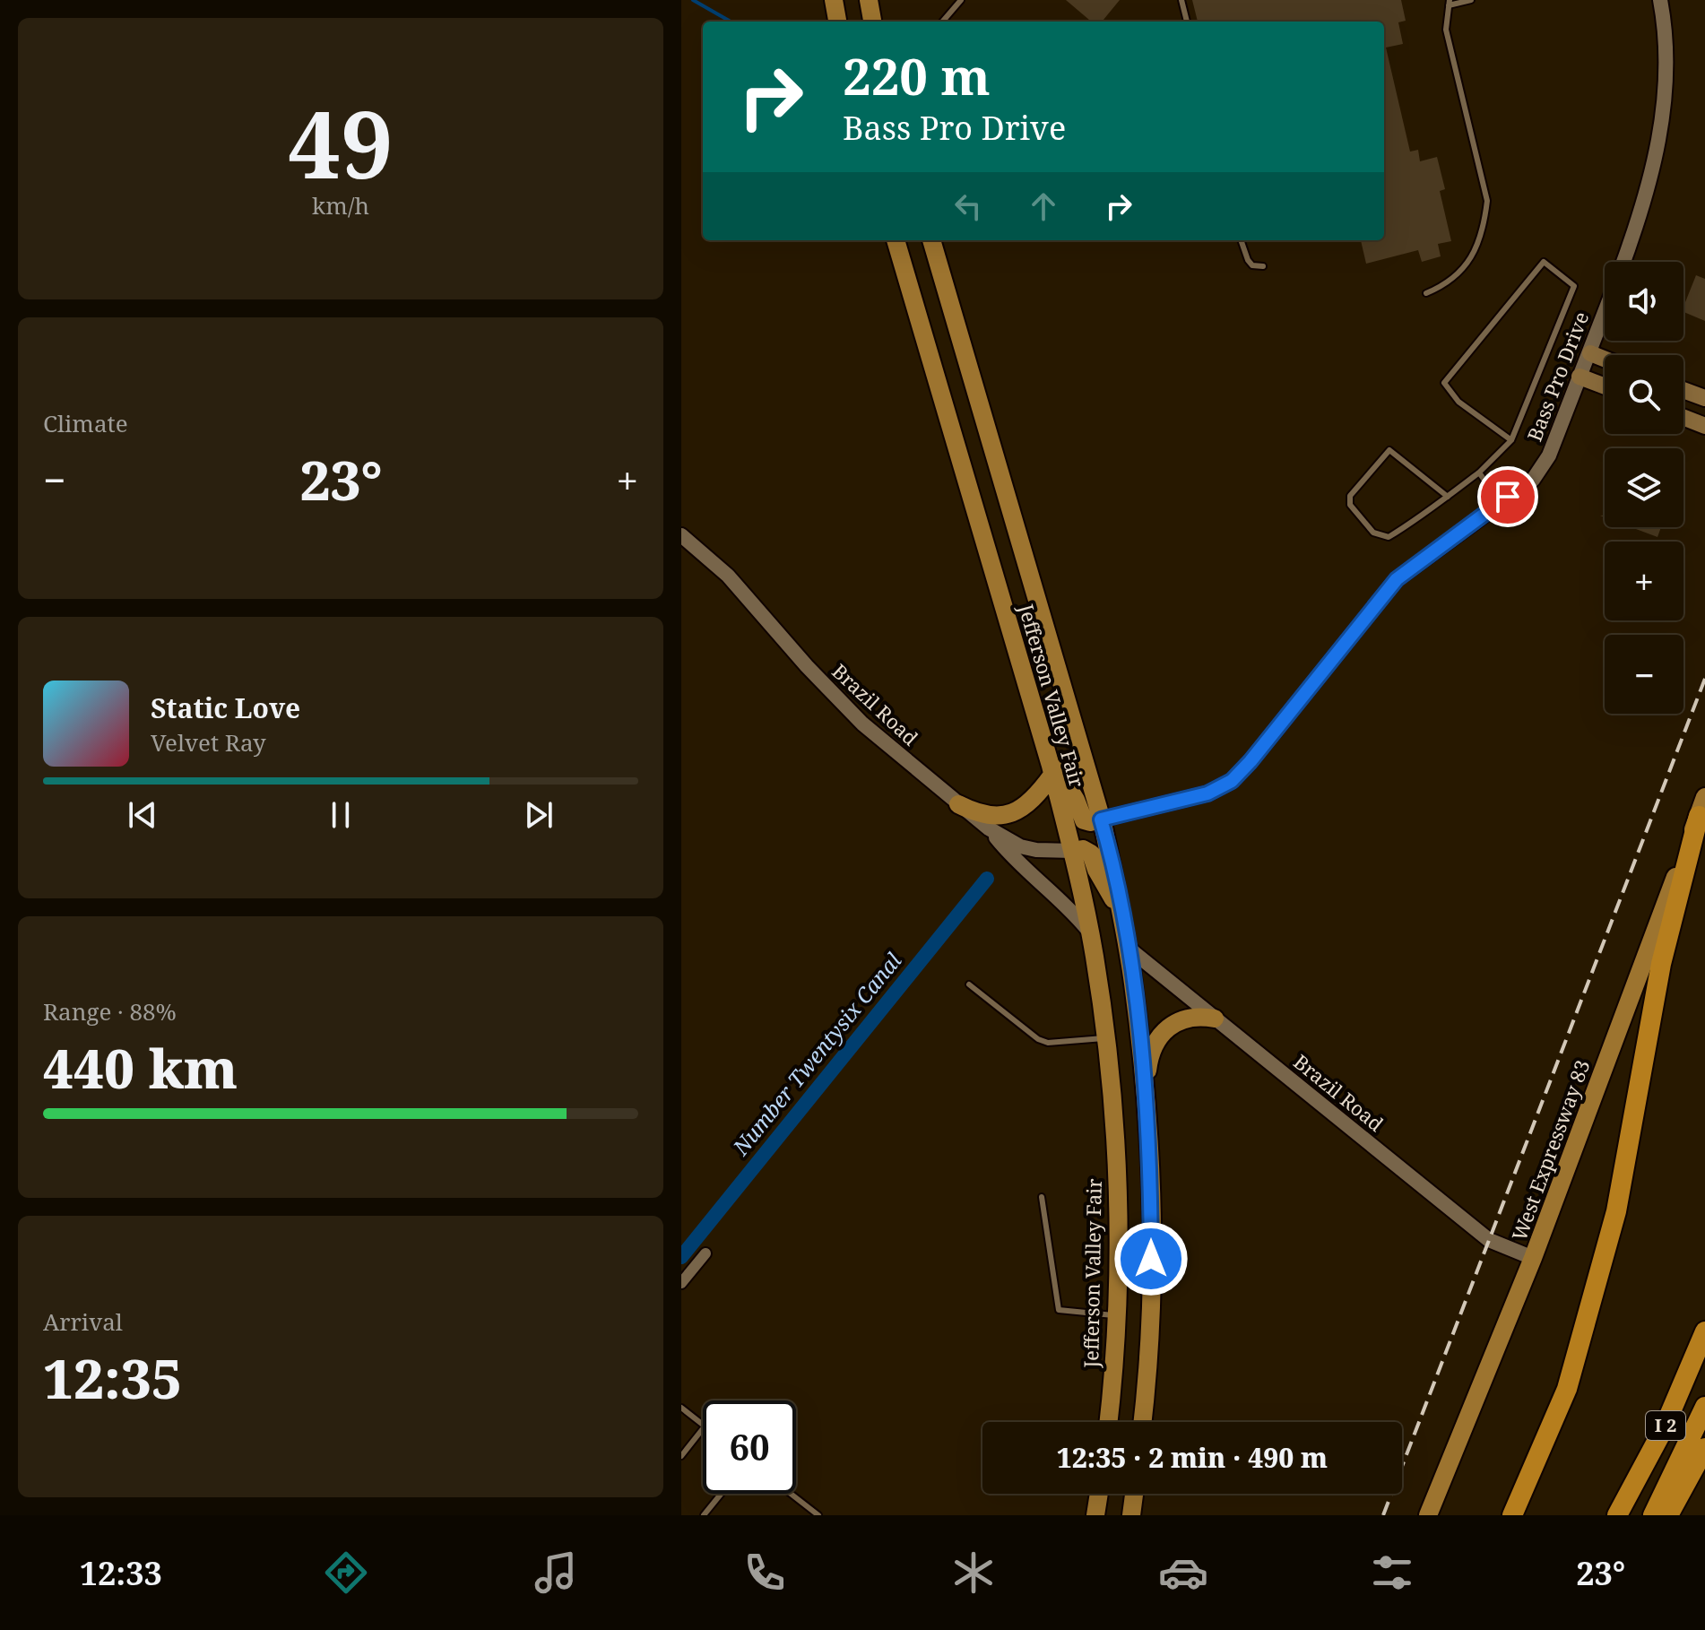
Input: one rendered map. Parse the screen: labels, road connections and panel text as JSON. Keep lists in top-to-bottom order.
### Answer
{
  "streets": {
    "highway": ["I 2"],
    "main road": ["Jefferson Valley Fair", "West Expressway 83"],
    "street": ["Bass Pro Drive", "Brazil Road"]
  },
  "crossings": [
    ["Jefferson Valley Fair", "Brazil Road"],
    ["Brazil Road", "West Expressway 83"]
  ],
  "water": ["Number Twentysix Canal"],
  "page": {
    "tile": [
      ["49", "km/h"],
      "Climate",
      ["Range · 88%", "440 km"],
      ["Arrival", "12:35"]
    ],
    "turn": ["220 m", "Bass Pro Drive"],
    "map_buttons": ["+", "−"],
    "heat": ["−", "23°", "+"],
    "song": ["Static Love", "Velvet Ray"],
    "limit": "60",
    "trip": "12:35 · 2 min · 490 m",
    "tabs": ["12:33", "23°"]
  }
}
